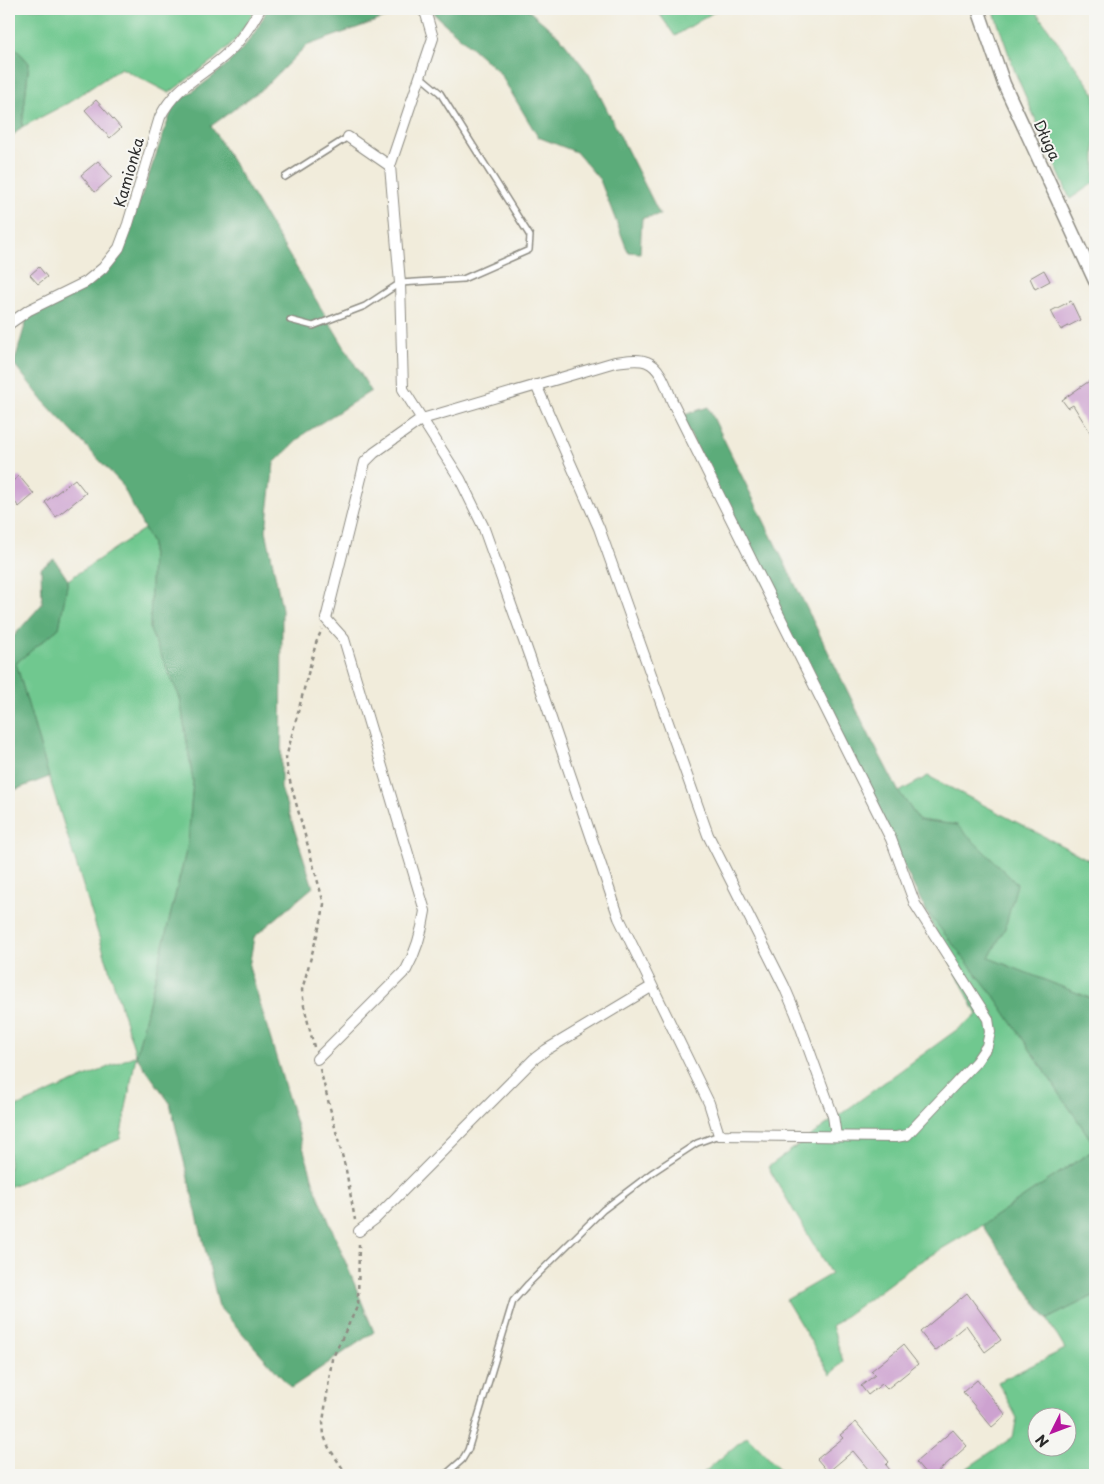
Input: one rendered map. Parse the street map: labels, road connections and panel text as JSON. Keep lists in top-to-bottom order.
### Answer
{
  "streets": {
    "street": ["Długa", "Kamionka"]
  },
  "north": "bottom left"
}
